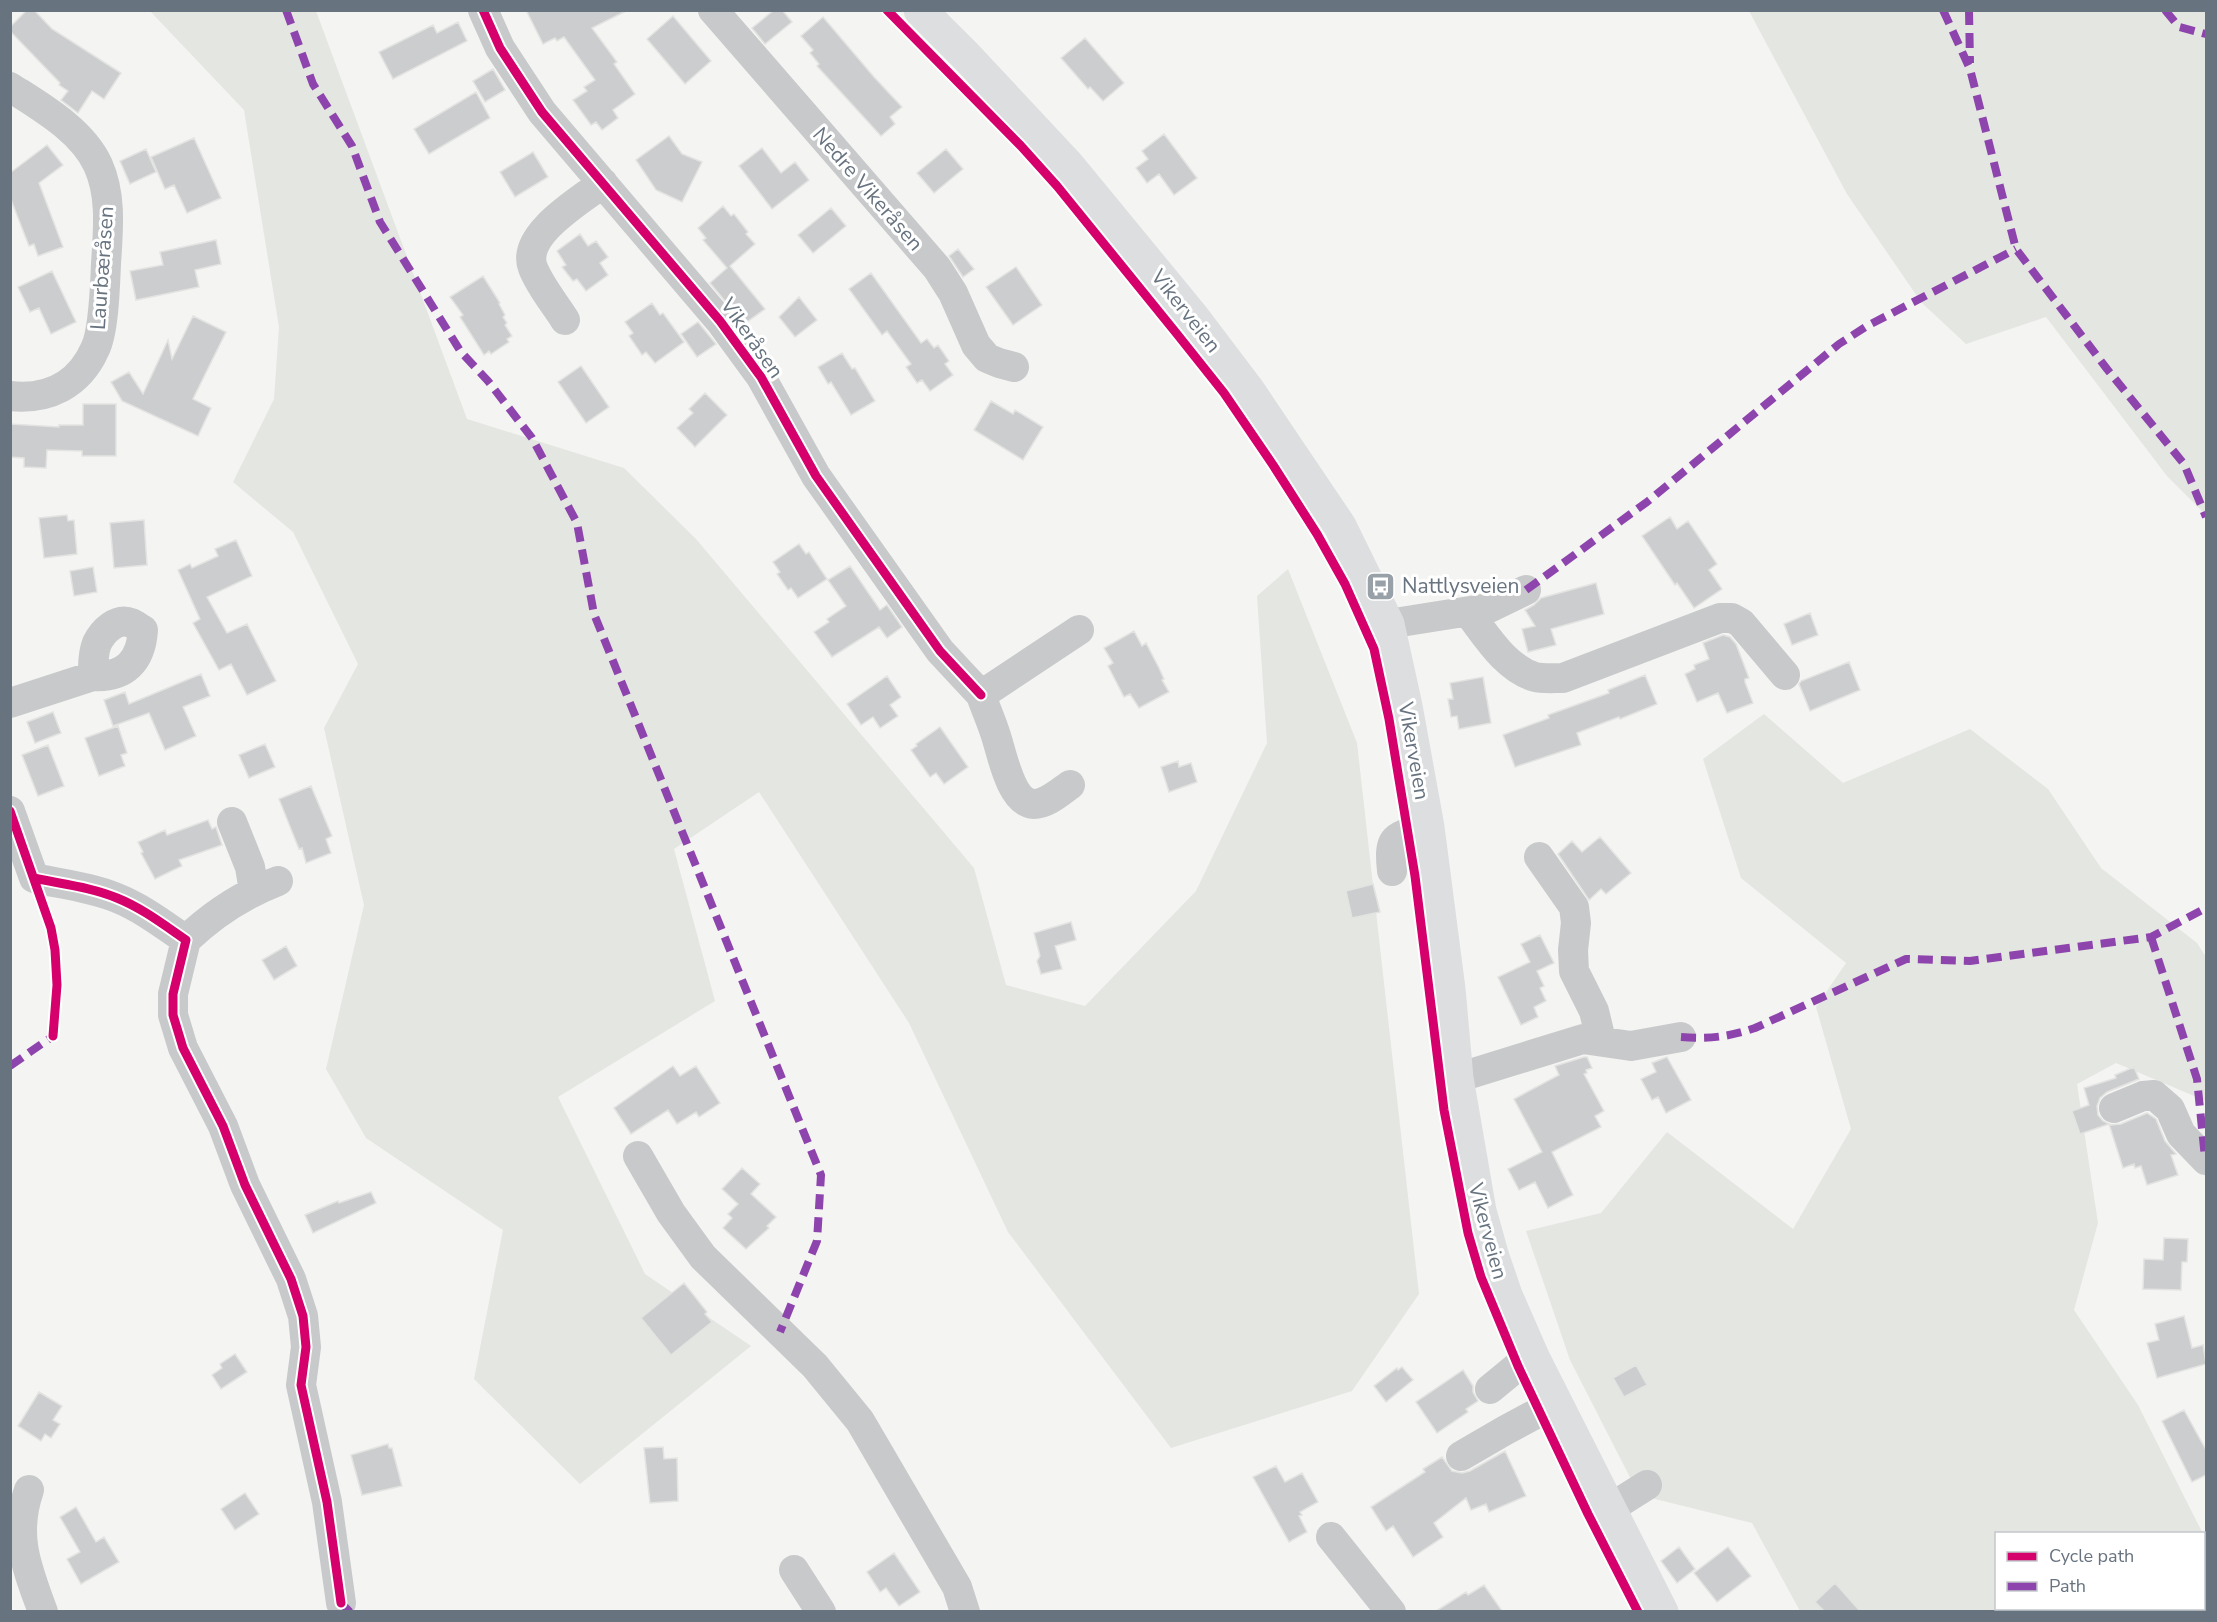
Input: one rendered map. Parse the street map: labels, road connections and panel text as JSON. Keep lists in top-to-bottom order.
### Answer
{
  "streets": {
    "main road": ["Vikerveien"],
    "street": ["Nedre Vikeråsen", "Laurbæråsen", "Vikeråsen"]
  },
  "places": {
    "bus stop": ["Nattlysveien"]
  },
  "legend": ["Cycle path", "Path"]
}
